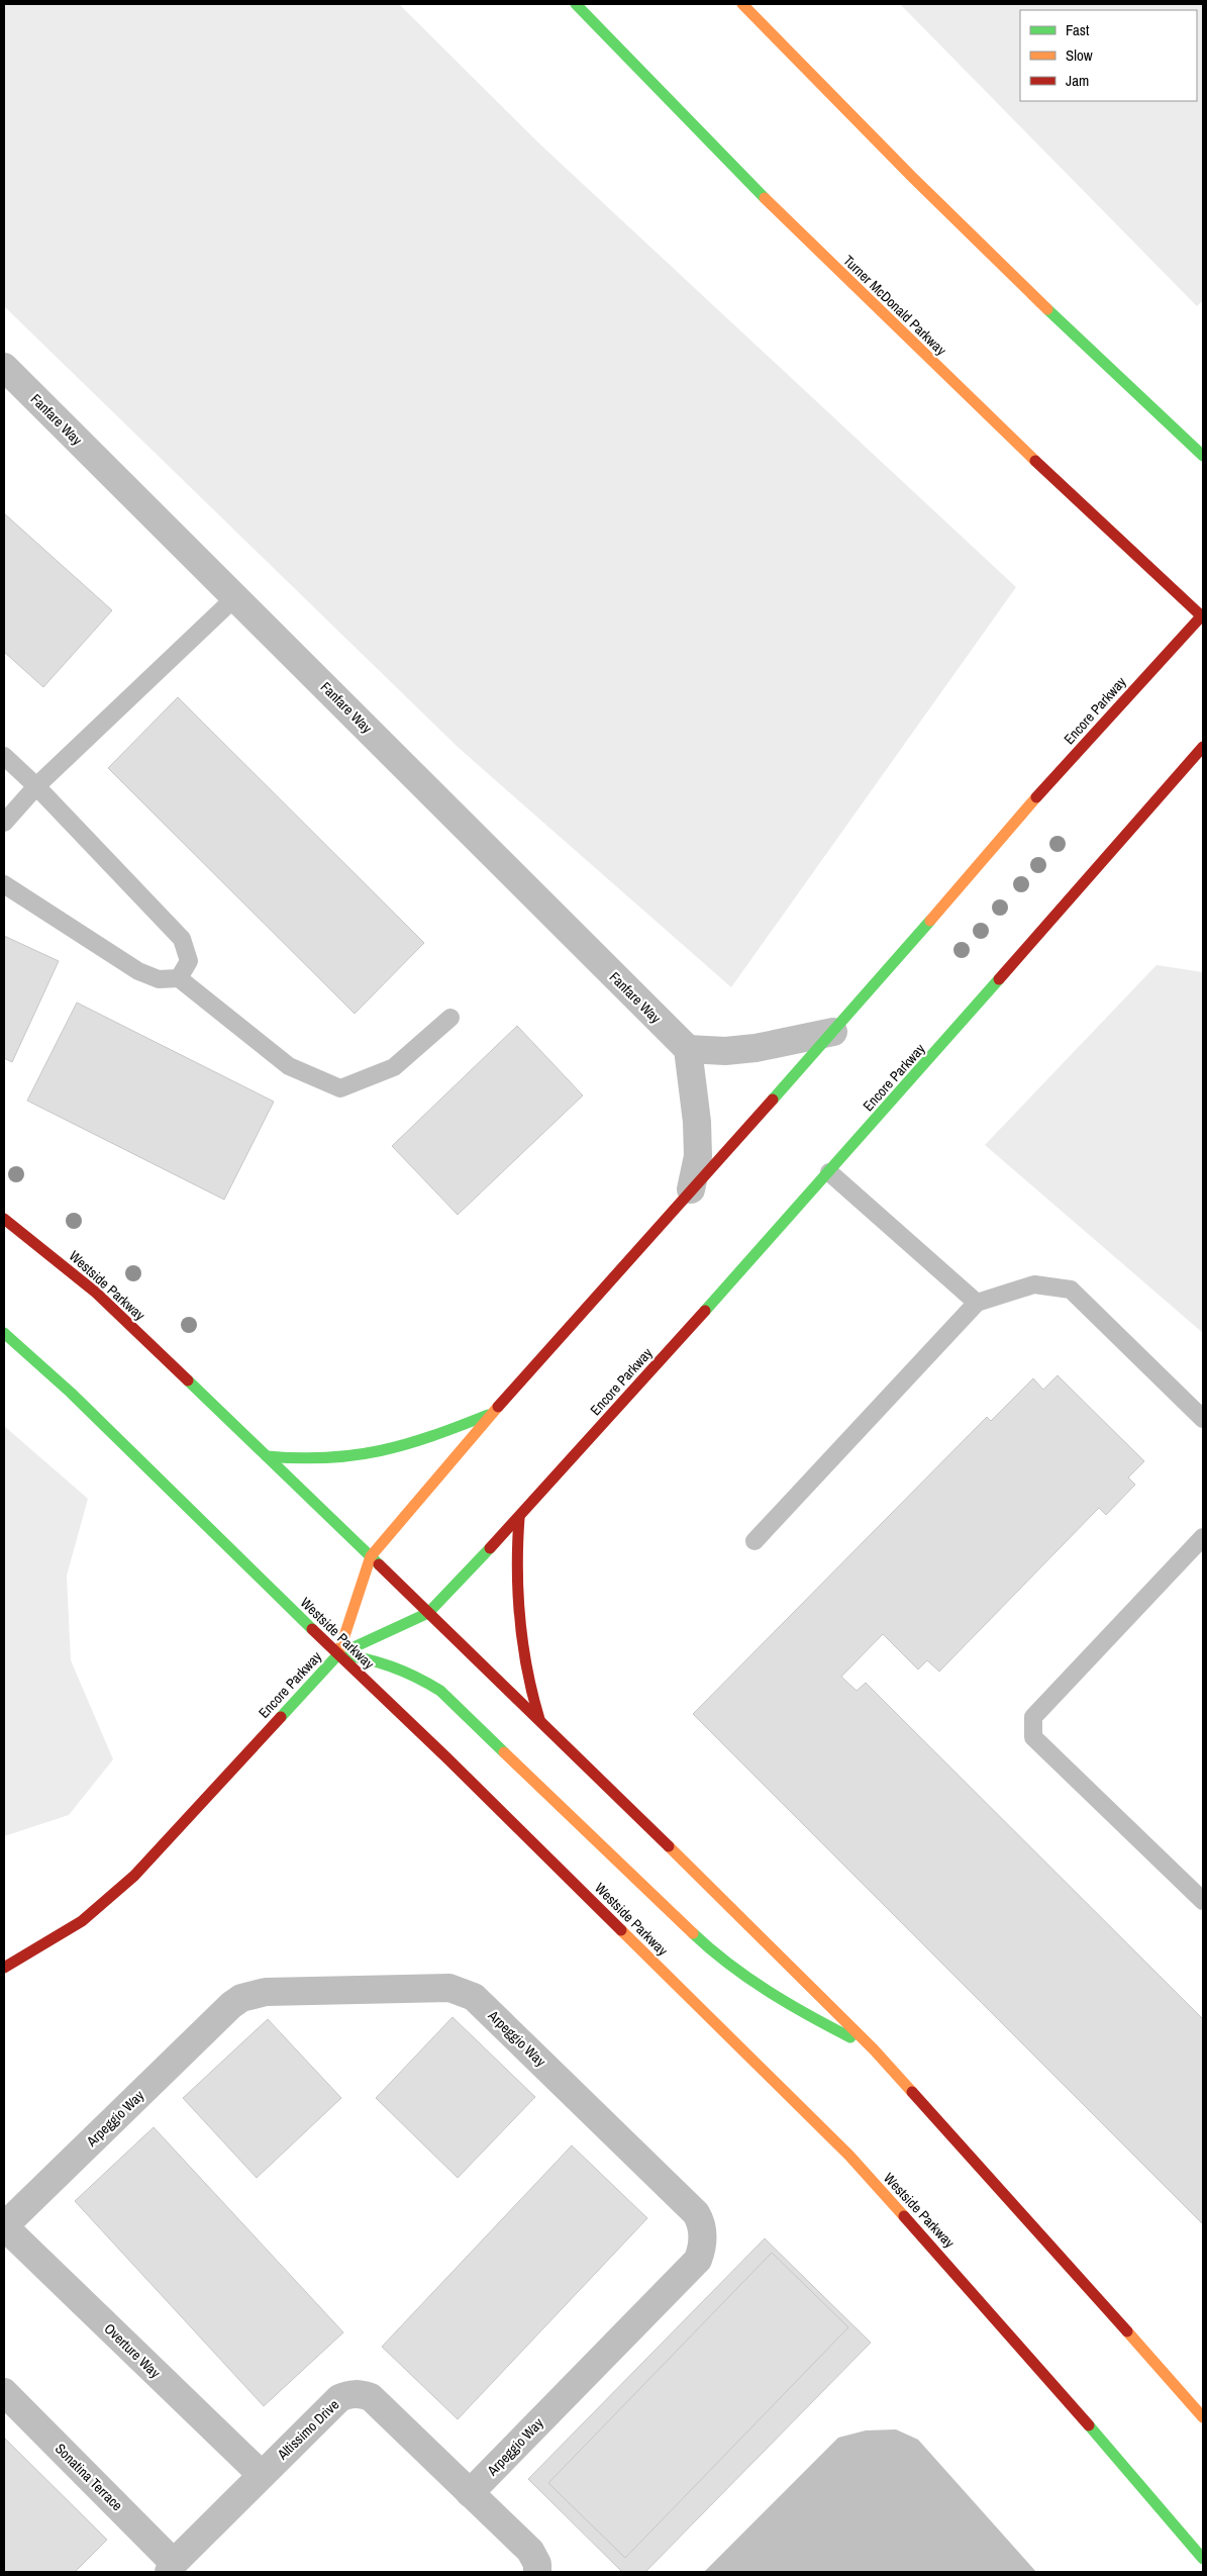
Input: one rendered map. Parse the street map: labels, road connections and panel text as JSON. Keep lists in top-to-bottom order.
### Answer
{
  "streets": {
    "main road": ["Turner McDonald Parkway", "Encore Parkway", "Westside Parkway"],
    "street": [
      "Fanfare Way",
      "Arpeggio Way",
      "Overture Way",
      "Altissimo Drive",
      "Sonatina Terrace"
    ]
  },
  "crossings": [
    ["Turner McDonald Parkway", "Encore Parkway"],
    ["Encore Parkway", "Westside Parkway"],
    ["Arpeggio Way", "Overture Way"],
    ["Arpeggio Way", "Altissimo Drive"],
    ["Overture Way", "Altissimo Drive"],
    ["Altissimo Drive", "Sonatina Terrace"]
  ],
  "legend": ["Fast", "Slow", "Jam"]
}
